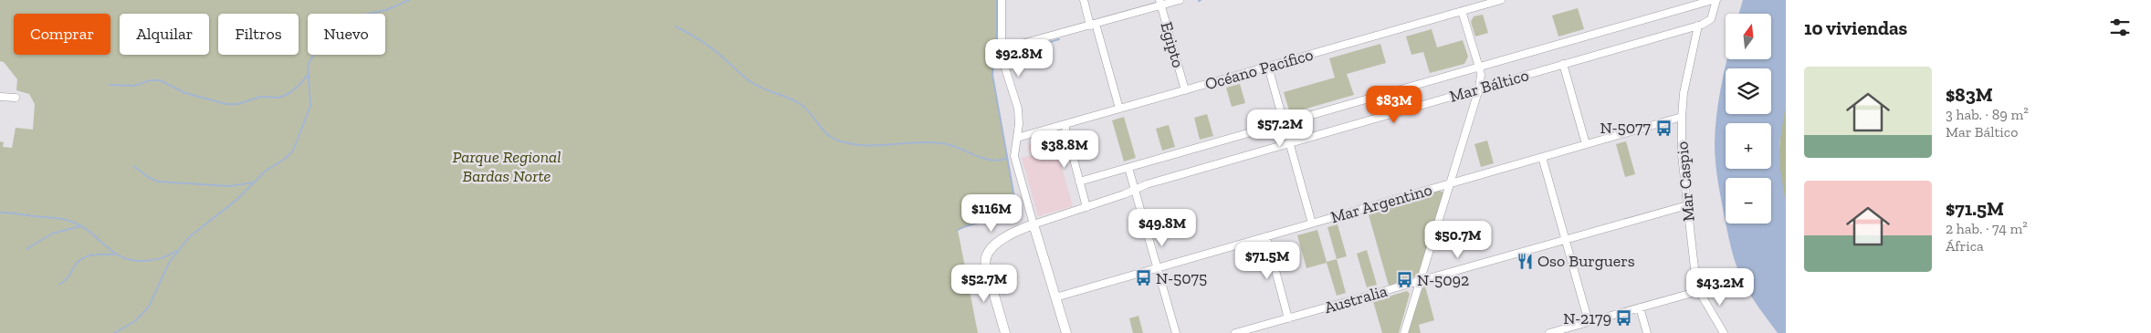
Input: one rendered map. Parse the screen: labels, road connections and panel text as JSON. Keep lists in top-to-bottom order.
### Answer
{
  "streets": {
    "street": [
      "Egipto",
      "Océano Pacífico",
      "Mar Báltico",
      "Mar Caspio",
      "Mar Argentino",
      "Australia"
    ]
  },
  "crossings": [
    ["Egipto", "Océano Pacífico"],
    ["Mar Báltico", "Mar Caspio"],
    ["Mar Caspio", "Mar Argentino"],
    ["Mar Caspio", "Australia"]
  ],
  "parks": ["Parque Regional Bardas Norte"],
  "places": {
    "bus stop": [
      "N-5077",
      "N-5075",
      "N-5092",
      "N-2179"
    ],
    "restaurant": ["Oso Burguers"]
  },
  "north": "top",
  "page": {
    "heading": "10 viviendas",
    "map_buttons": ["+", "−"],
    "chip": [
      "Comprar",
      "Alquilar",
      "Filtros",
      "Nuevo"
    ],
    "price": [
      "$92.8M",
      "$83M",
      "$57.2M",
      "$38.8M",
      "$116M",
      "$49.8M",
      "$50.7M",
      "$71.5M",
      "$52.7M",
      "$43.2M"
    ],
    "list": [
      {
        "name": "$83M",
        "note": "3 hab. · 89 m² · Mar Báltico"
      },
      {
        "name": "$71.5M",
        "note": "2 hab. · 74 m² · África"
      }
    ]
  }
}
